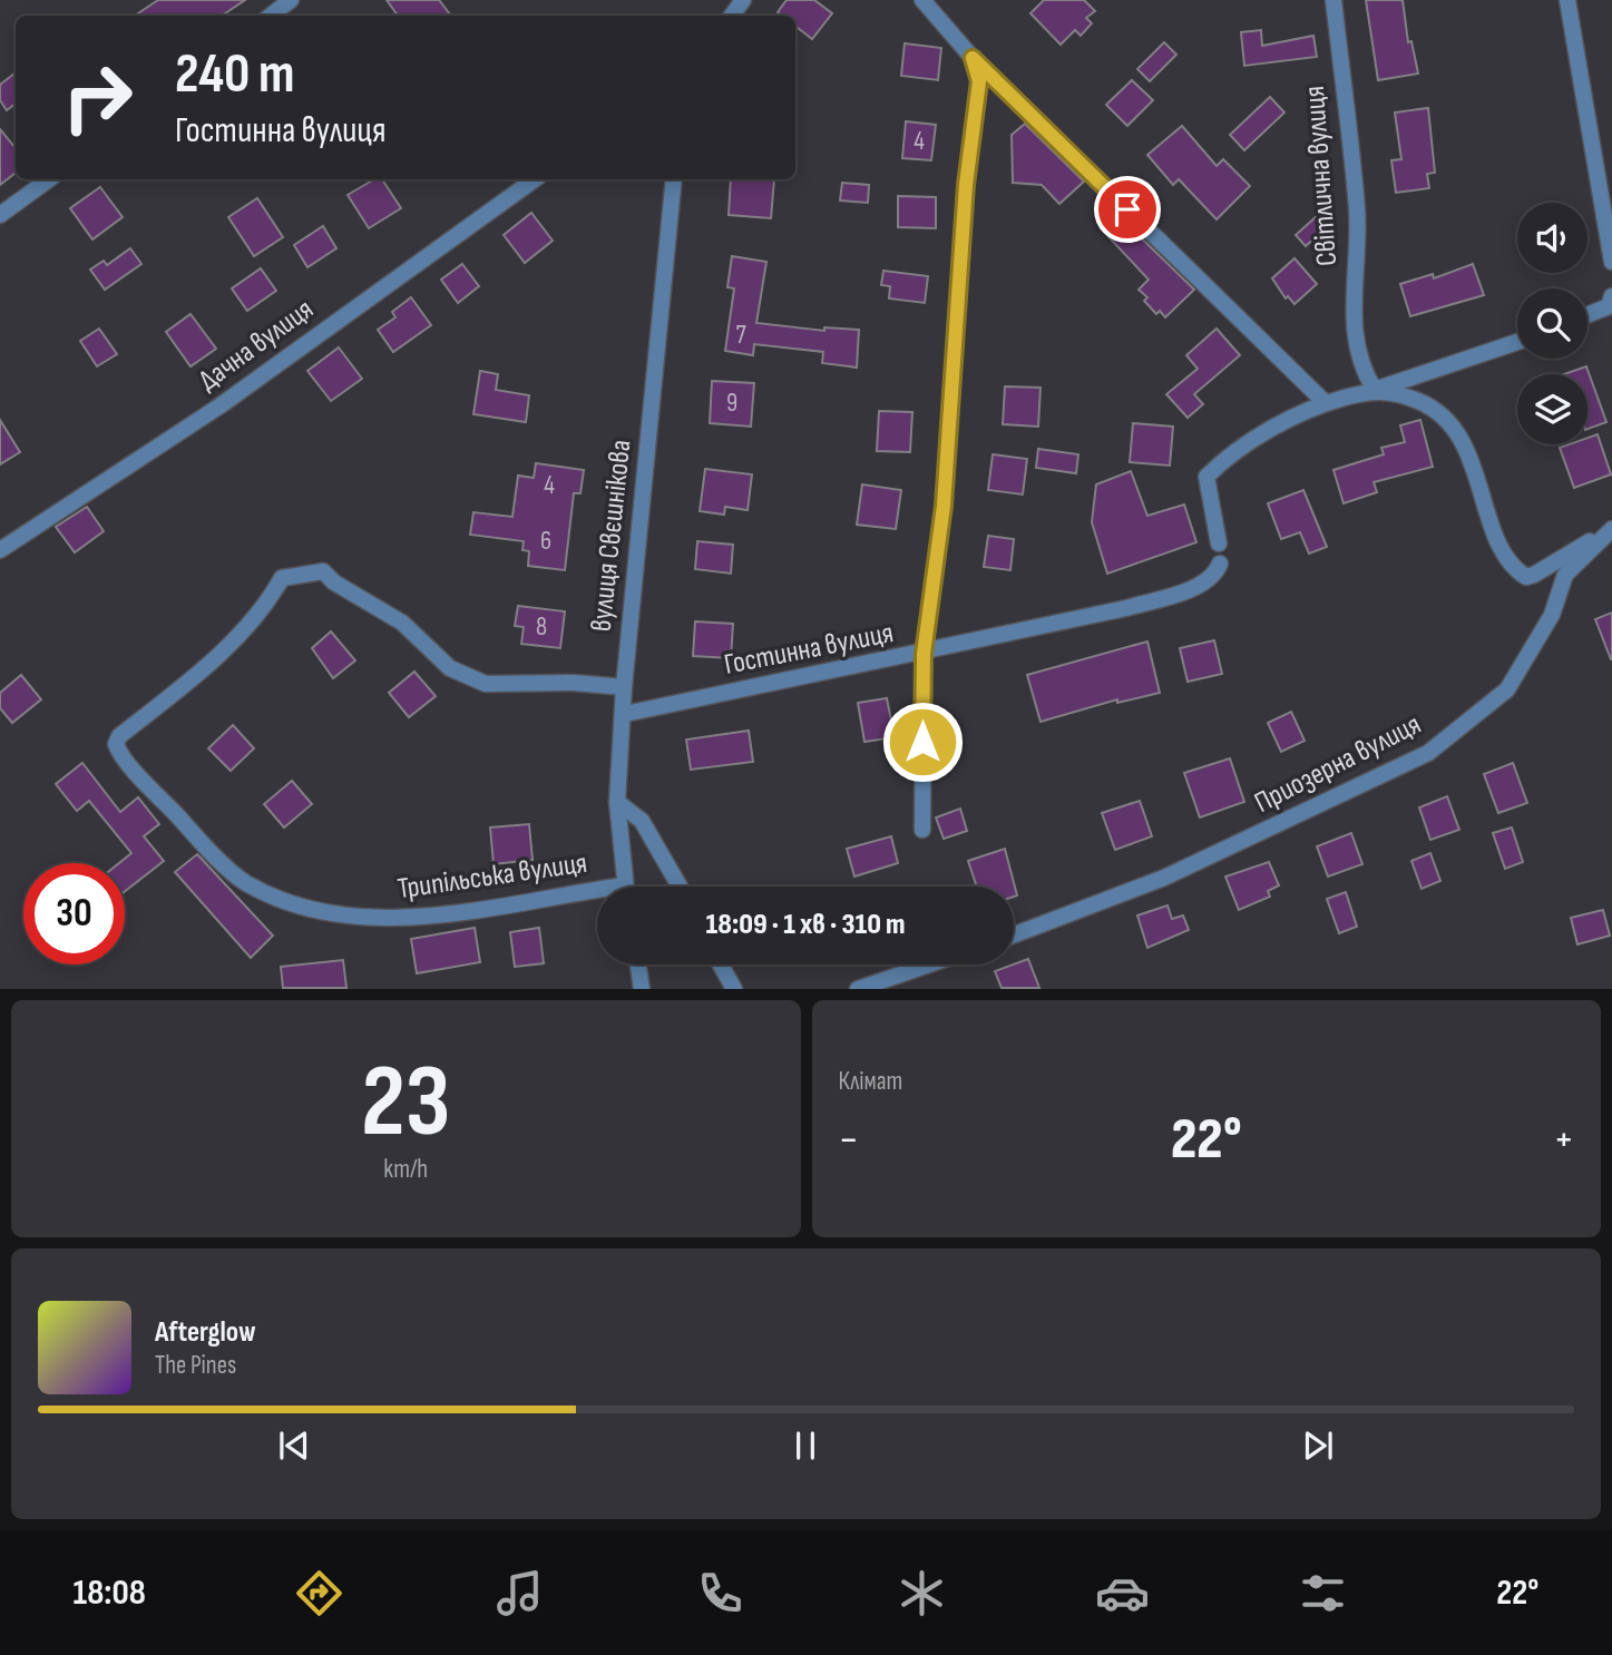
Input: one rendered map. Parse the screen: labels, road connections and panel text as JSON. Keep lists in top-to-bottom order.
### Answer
{
  "streets": {
    "street": [
      "Світлична вулиця",
      "Дачна вулиця",
      "вулиця Свєшнікова",
      "Гостинна вулиця",
      "Приозерна вулиця",
      "Трипільська вулиця"
    ]
  },
  "crossings": [
    ["вулиця Свєшнікова", "Гостинна вулиця"],
    ["вулиця Свєшнікова", "Трипільська вулиця"]
  ],
  "house_numbers": [
    "4",
    "7",
    "9",
    "4",
    "6",
    "8"
  ],
  "page": {
    "turn": ["240 m", "Гостинна вулиця"],
    "limit": "30",
    "trip": "18:09 · 1 хв · 310 m",
    "tile": [
      ["23", "km/h"],
      "Клімат"
    ],
    "heat": ["−", "22°", "+"],
    "song": ["Afterglow", "The Pines"],
    "tabs": ["18:08", "22°"]
  }
}
